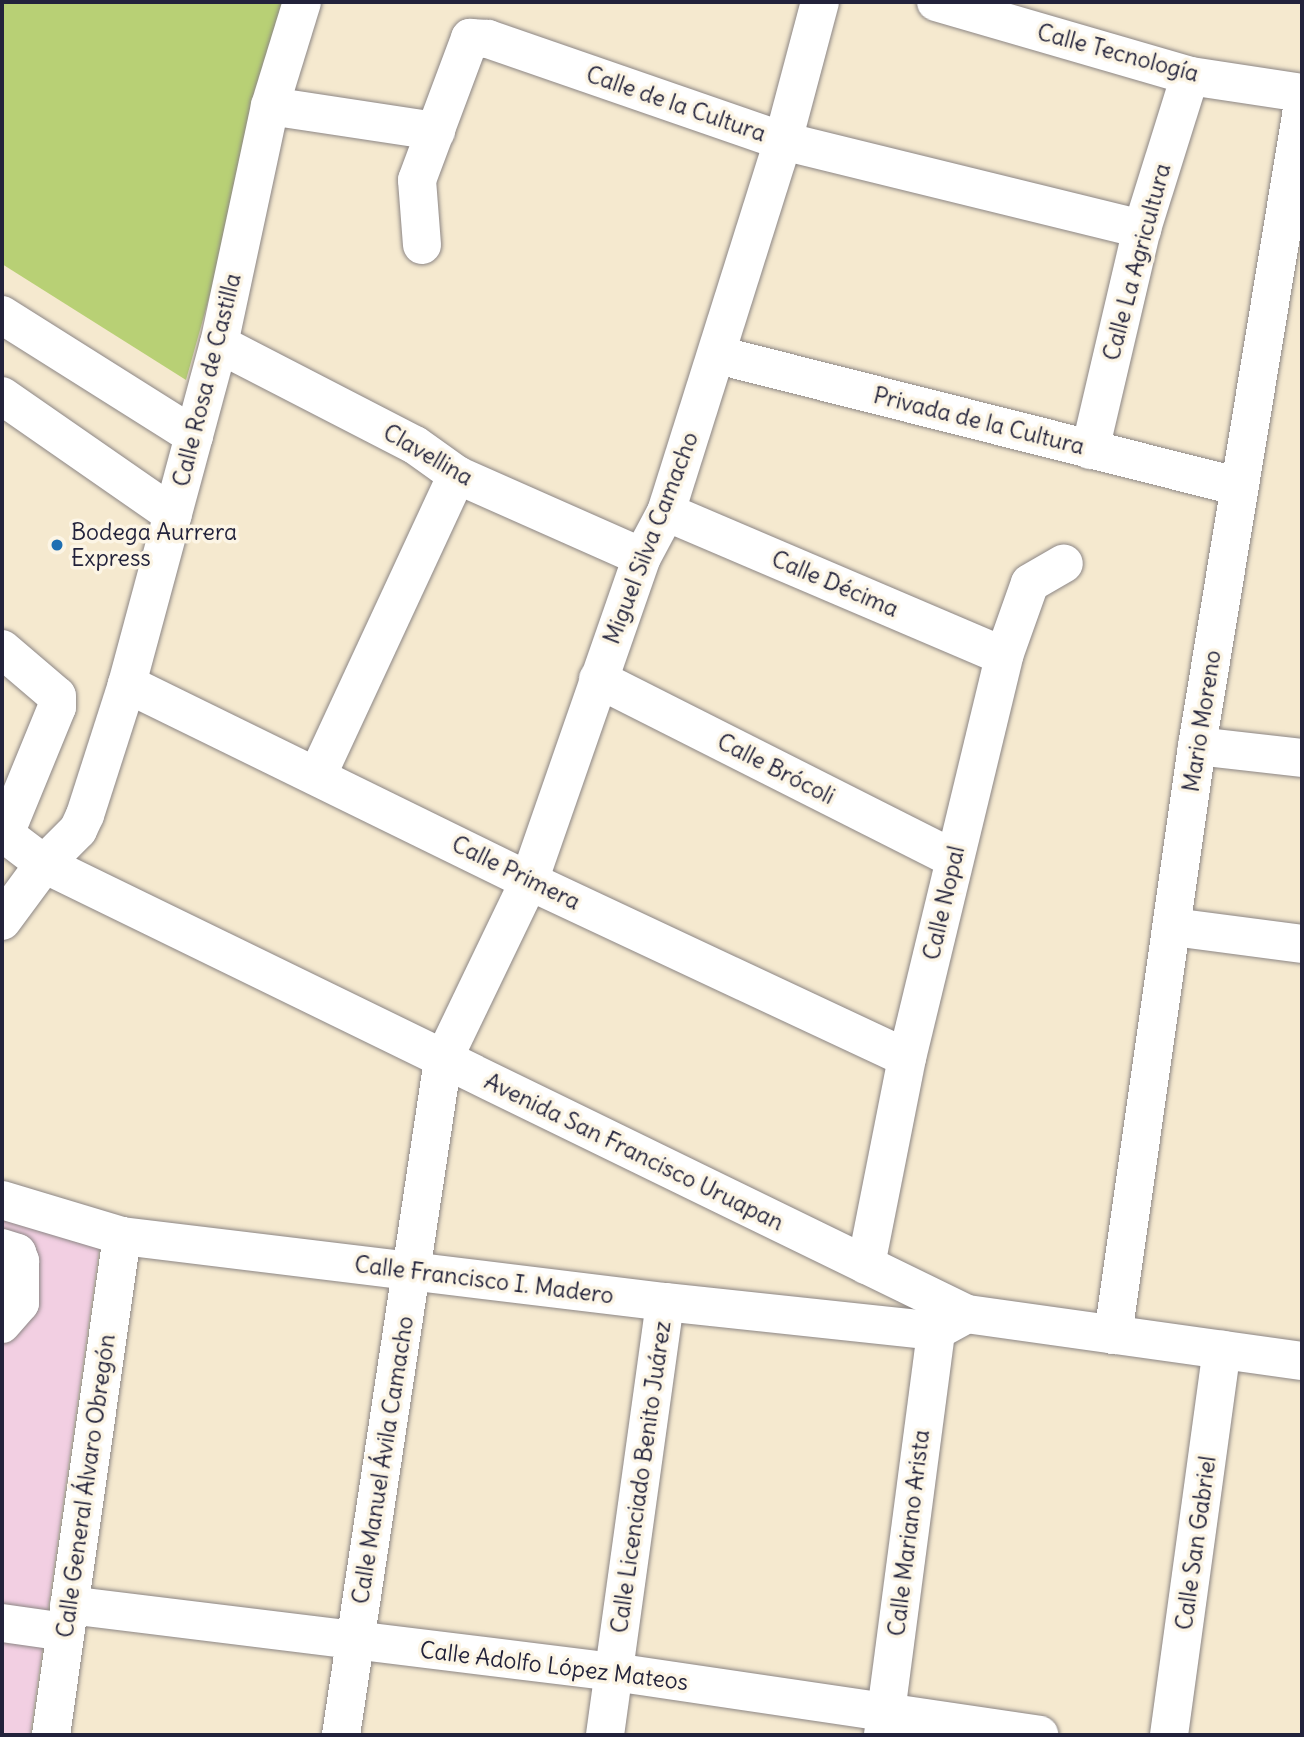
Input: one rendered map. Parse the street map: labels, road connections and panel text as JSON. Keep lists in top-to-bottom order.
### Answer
{
  "streets": {
    "street": [
      "Calle Tecnología",
      "Calle de la Cultura",
      "Calle La Agricultura",
      "Calle Rosa de Castilla",
      "Privada de la Cultura",
      "Clavellina",
      "Miguel Silva Camacho",
      "Calle Décima",
      "Mario Moreno",
      "Calle Brócoli",
      "Calle Primera",
      "Calle Nopal",
      "Avenida San Francisco Uruapan",
      "Calle Francisco I. Madero",
      "Calle Manuel Ávila Camacho",
      "Calle Licenciado Benito Juárez",
      "Calle General Álvaro Obregón",
      "Calle Mariano Arista",
      "Calle San Gabriel",
      "Calle Adolfo López Mateos"
    ]
  },
  "crossings": [
    ["Calle Tecnología", "Calle La Agricultura"],
    ["Calle de la Cultura", "Calle La Agricultura"],
    ["Calle de la Cultura", "Miguel Silva Camacho"],
    ["Calle La Agricultura", "Privada de la Cultura"],
    ["Calle Rosa de Castilla", "Clavellina"],
    ["Calle Rosa de Castilla", "Calle Primera"],
    ["Calle Rosa de Castilla", "Avenida San Francisco Uruapan"],
    ["Privada de la Cultura", "Miguel Silva Camacho"],
    ["Privada de la Cultura", "Mario Moreno"],
    ["Clavellina", "Miguel Silva Camacho"],
    ["Miguel Silva Camacho", "Calle Décima"],
    ["Miguel Silva Camacho", "Calle Brócoli"],
    ["Miguel Silva Camacho", "Calle Primera"],
    ["Miguel Silva Camacho", "Avenida San Francisco Uruapan"],
    ["Miguel Silva Camacho", "Calle Manuel Ávila Camacho"],
    ["Calle Décima", "Calle Nopal"],
    ["Mario Moreno", "Avenida San Francisco Uruapan"],
    ["Calle Brócoli", "Calle Nopal"],
    ["Calle Primera", "Calle Nopal"],
    ["Calle Nopal", "Avenida San Francisco Uruapan"],
    ["Avenida San Francisco Uruapan", "Calle Francisco I. Madero"],
    ["Avenida San Francisco Uruapan", "Calle Manuel Ávila Camacho"],
    ["Avenida San Francisco Uruapan", "Calle Mariano Arista"],
    ["Avenida San Francisco Uruapan", "Calle San Gabriel"],
    ["Calle Francisco I. Madero", "Calle Manuel Ávila Camacho"],
    ["Calle Francisco I. Madero", "Calle Licenciado Benito Juárez"],
    ["Calle Francisco I. Madero", "Calle General Álvaro Obregón"],
    ["Calle Francisco I. Madero", "Calle Mariano Arista"],
    ["Calle Manuel Ávila Camacho", "Calle Adolfo López Mateos"],
    ["Calle Licenciado Benito Juárez", "Calle Adolfo López Mateos"],
    ["Calle General Álvaro Obregón", "Calle Adolfo López Mateos"],
    ["Calle Mariano Arista", "Calle Adolfo López Mateos"]
  ],
  "places": ["Bodega Aurrera Express"]
}
